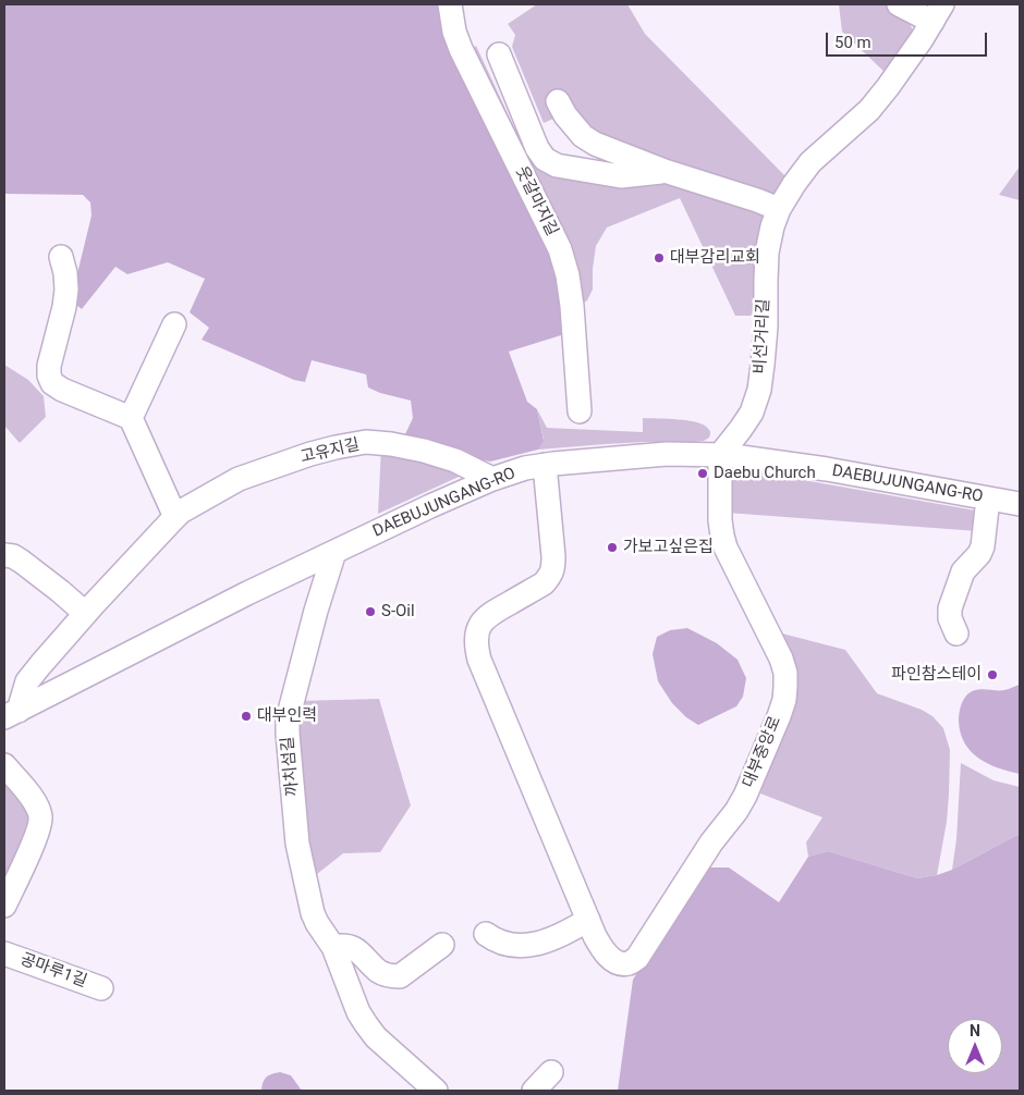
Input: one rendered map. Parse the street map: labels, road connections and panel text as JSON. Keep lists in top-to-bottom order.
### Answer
{
  "streets": {
    "street": [
      "웃갈마지길",
      "비선거리길",
      "고유지길",
      "DAEBUJUNGANG-RO",
      "대부중앙로",
      "까치섬길",
      "공마루1길"
    ]
  },
  "crossings": [
    ["비선거리길", "DAEBUJUNGANG-RO"],
    ["비선거리길", "대부중앙로"],
    ["고유지길", "DAEBUJUNGANG-RO"],
    ["DAEBUJUNGANG-RO", "대부중앙로"],
    ["DAEBUJUNGANG-RO", "까치섬길"]
  ],
  "places": [
    "대부감리교회",
    "Daebu Church",
    "가보고싶은집",
    "S-Oil",
    "파인참스테이",
    "대부인력"
  ],
  "scale_bar": "50 m",
  "north": "top"
}
